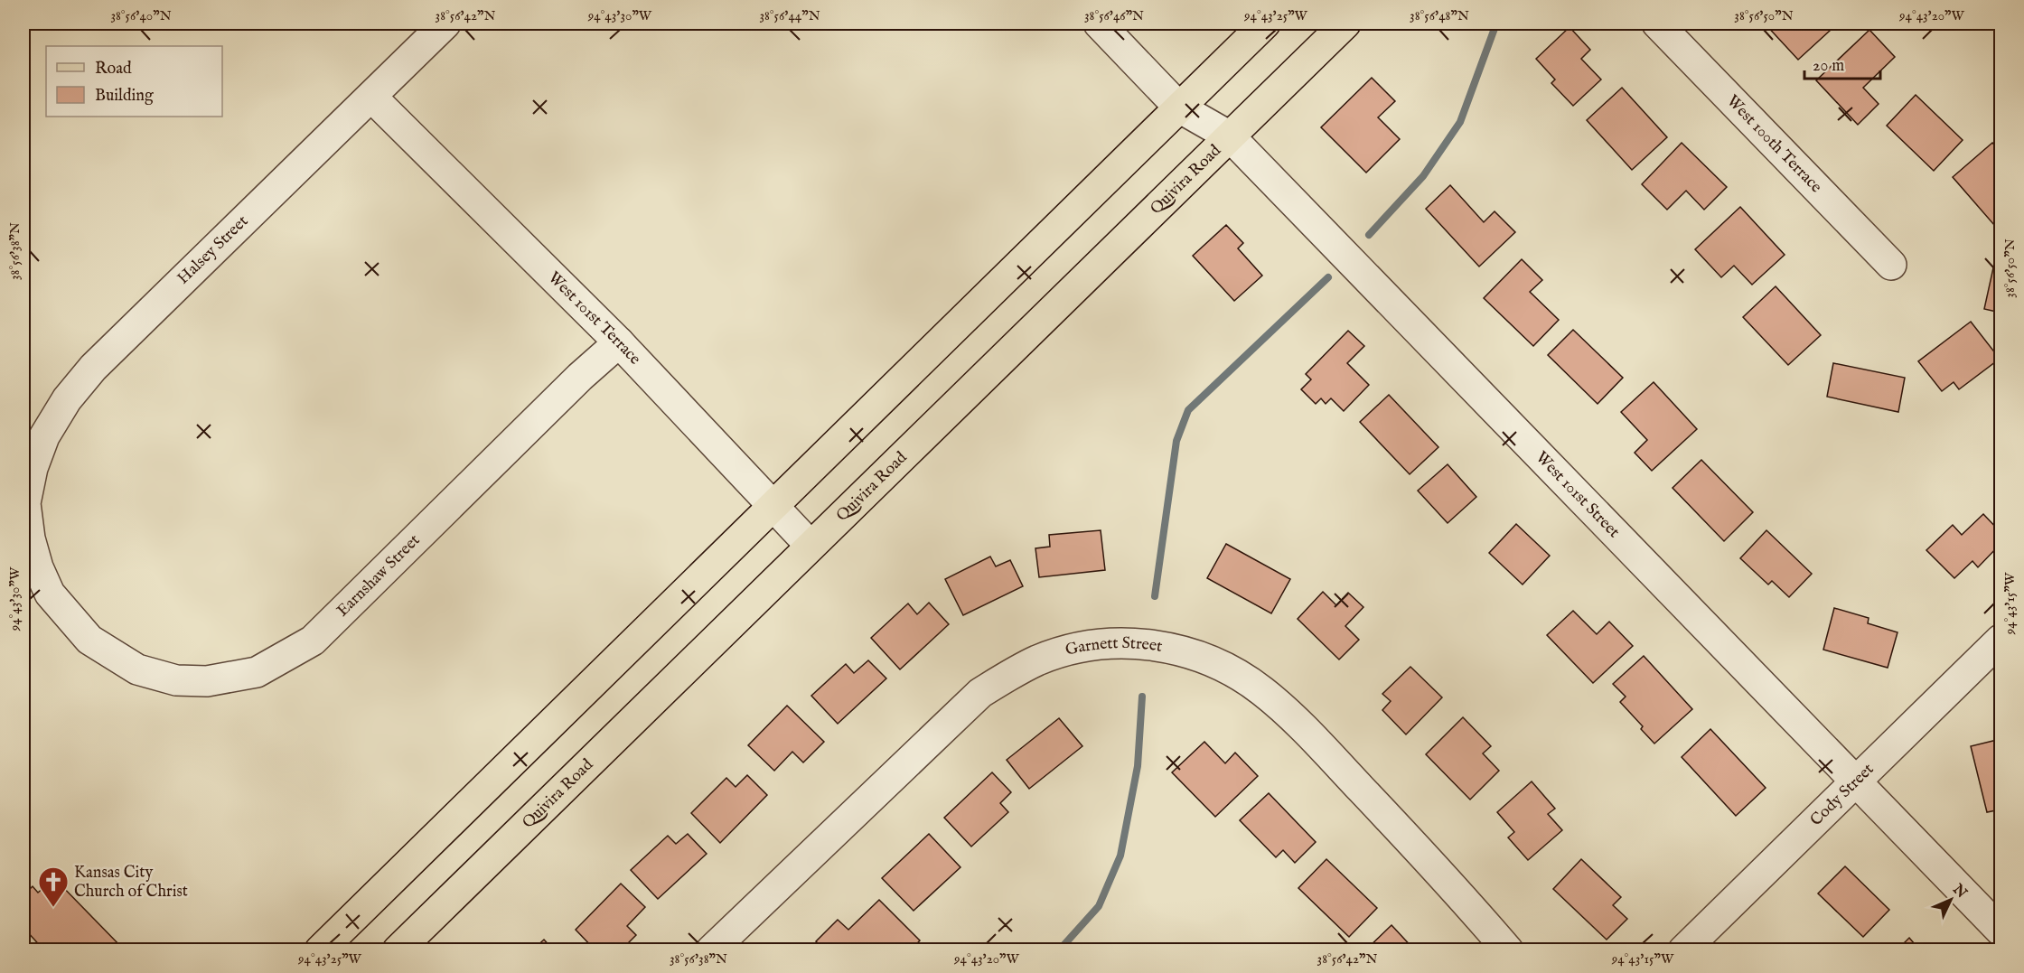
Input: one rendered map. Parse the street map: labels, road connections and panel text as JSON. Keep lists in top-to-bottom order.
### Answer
{
  "streets": {
    "main road": ["Quivira Road"],
    "street": [
      "West 100th Terrace",
      "Halsey Street",
      "West 101st Terrace",
      "West 101st Street",
      "Earnshaw Street",
      "Garnett Street",
      "Cody Street"
    ]
  },
  "crossings": [
    ["Quivira Road", "West 101st Terrace"],
    ["Quivira Road", "West 101st Street"],
    ["Halsey Street", "West 101st Terrace"],
    ["Halsey Street", "Earnshaw Street"],
    ["West 101st Terrace", "Earnshaw Street"],
    ["West 101st Street", "Cody Street"]
  ],
  "places": {
    "church": ["Kansas City Church of Christ"]
  },
  "legend": ["Road", "Building"],
  "scale_bar": "20 m",
  "north": "top right",
  "coordinates": [
    "38°56'40\"N",
    "38°56'42\"N",
    "94°43'30\"W",
    "38°56'44\"N",
    "38°56'46\"N",
    "94°43'25\"W",
    "38°56'48\"N",
    "38°56'50\"N",
    "94°43'20\"W",
    "38°56'38\"N",
    "94°43'15\"W"
  ]
}
